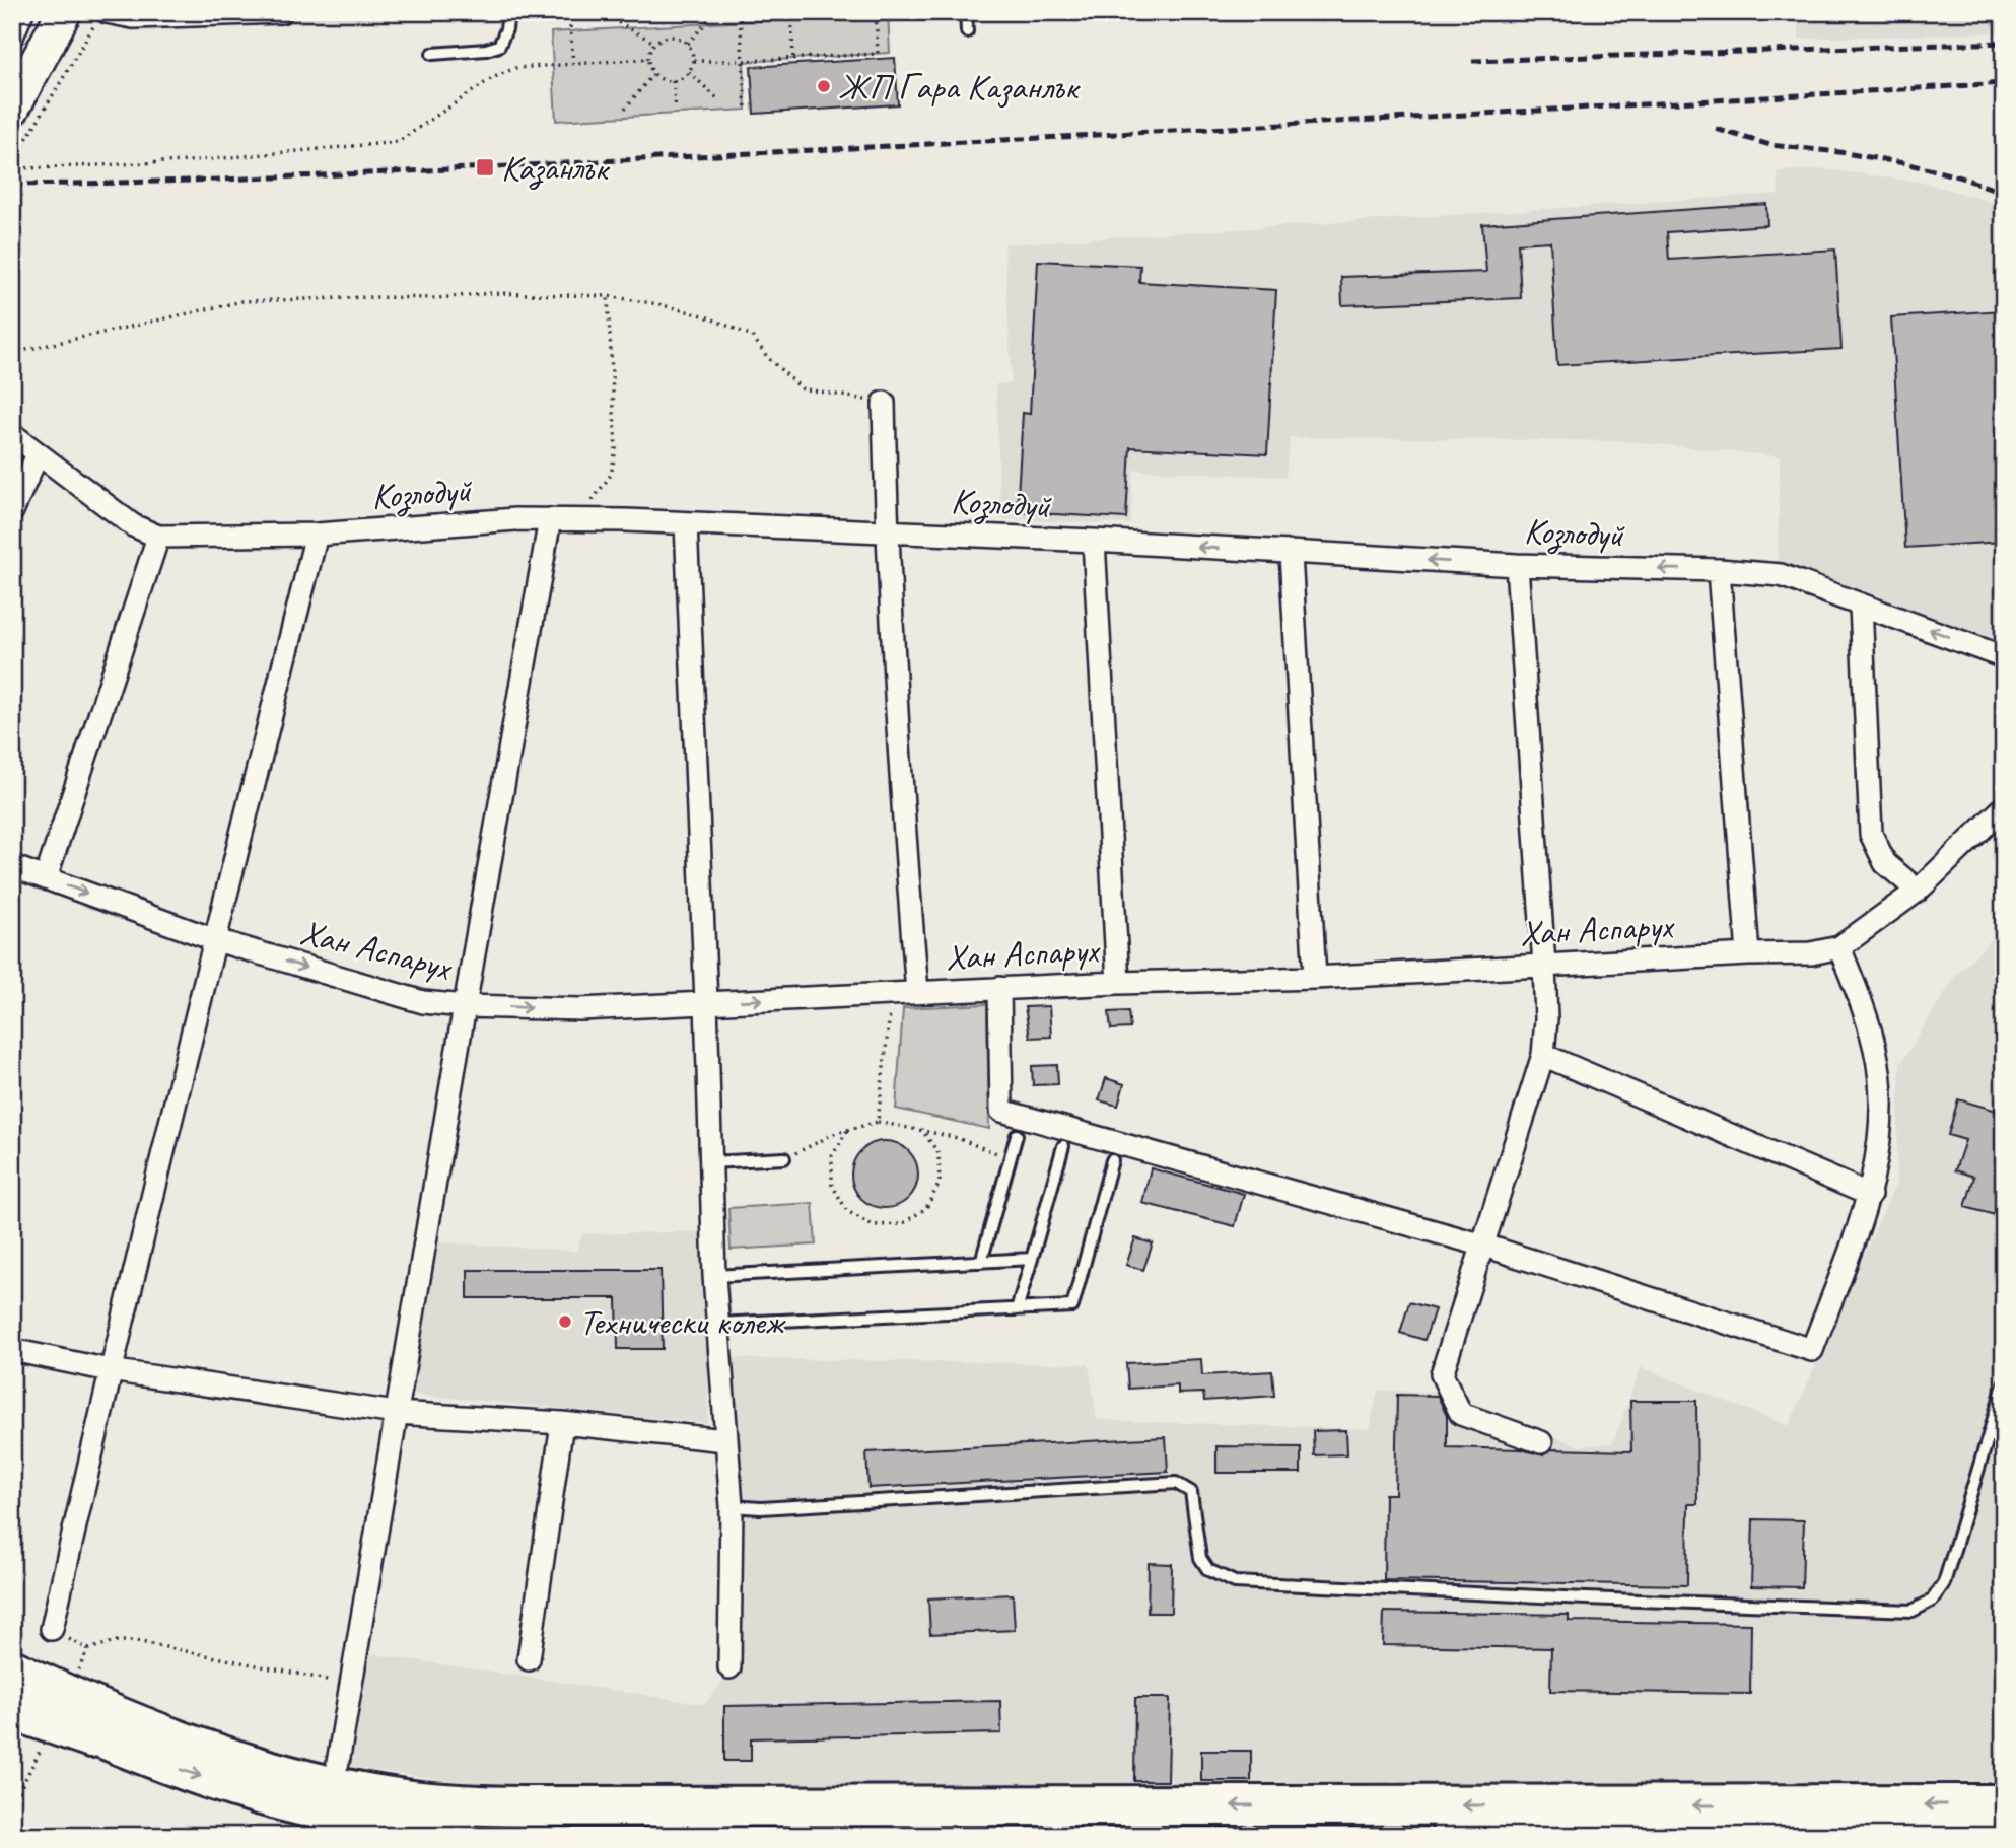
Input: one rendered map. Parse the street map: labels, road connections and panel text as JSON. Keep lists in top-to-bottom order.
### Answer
{
  "streets": {
    "street": ["Козлодуй", "Хан Аспарух"]
  },
  "one_way": ["Козлодуй", "Хан Аспарух"],
  "places": {
    "other": ["ЖП Гара Казанлък", "Технически колеж"],
    "transit": ["Казанлък"]
  }
}
